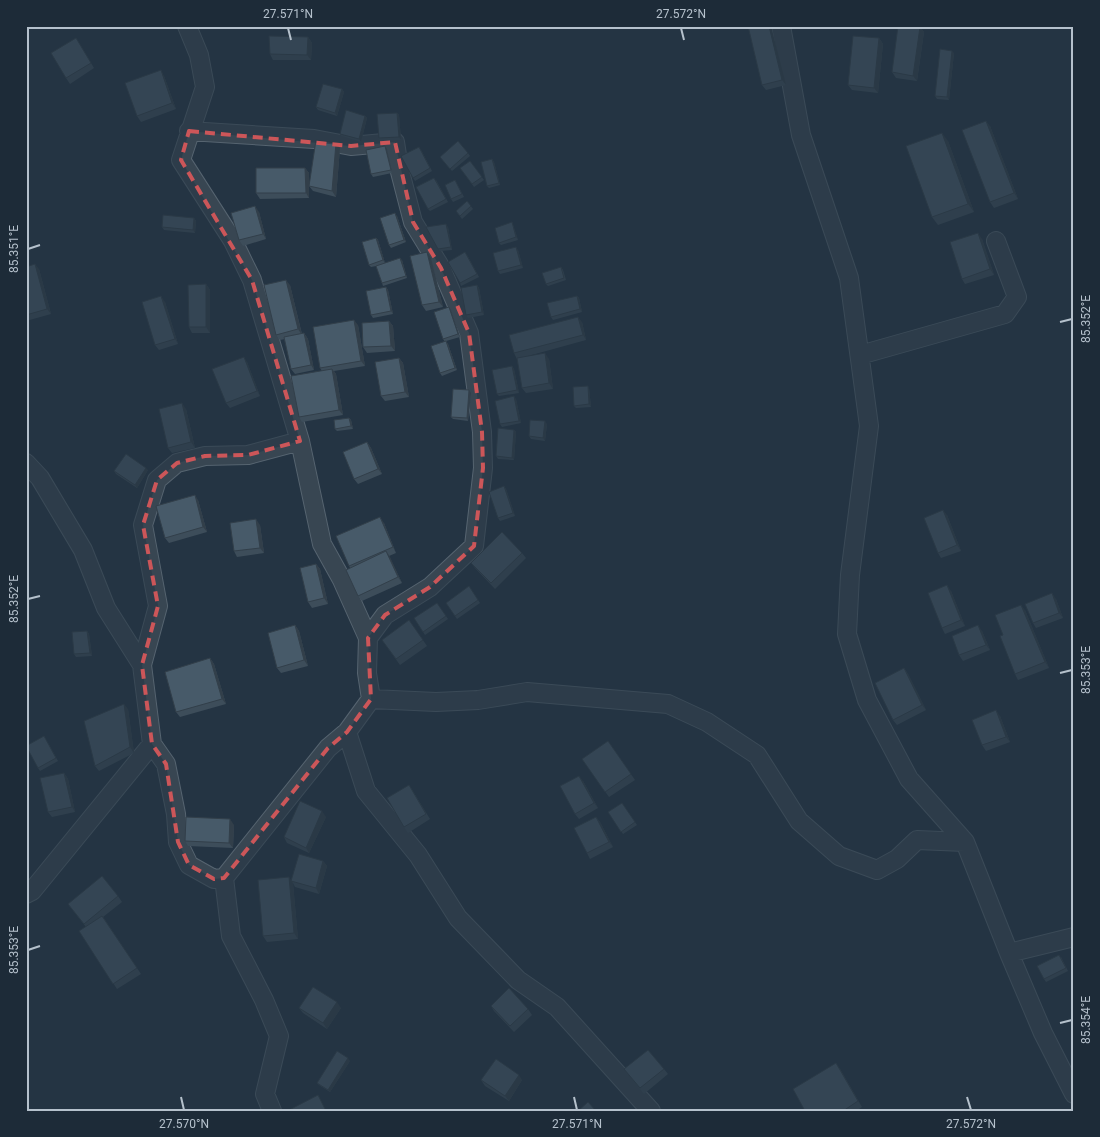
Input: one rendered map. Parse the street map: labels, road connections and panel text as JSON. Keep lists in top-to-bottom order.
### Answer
{
  "coordinates": [
    "27.571°N",
    "27.572°N",
    "85.351°E",
    "85.352°E",
    "85.353°E",
    "85.354°E",
    "27.570°N"
  ]
}
